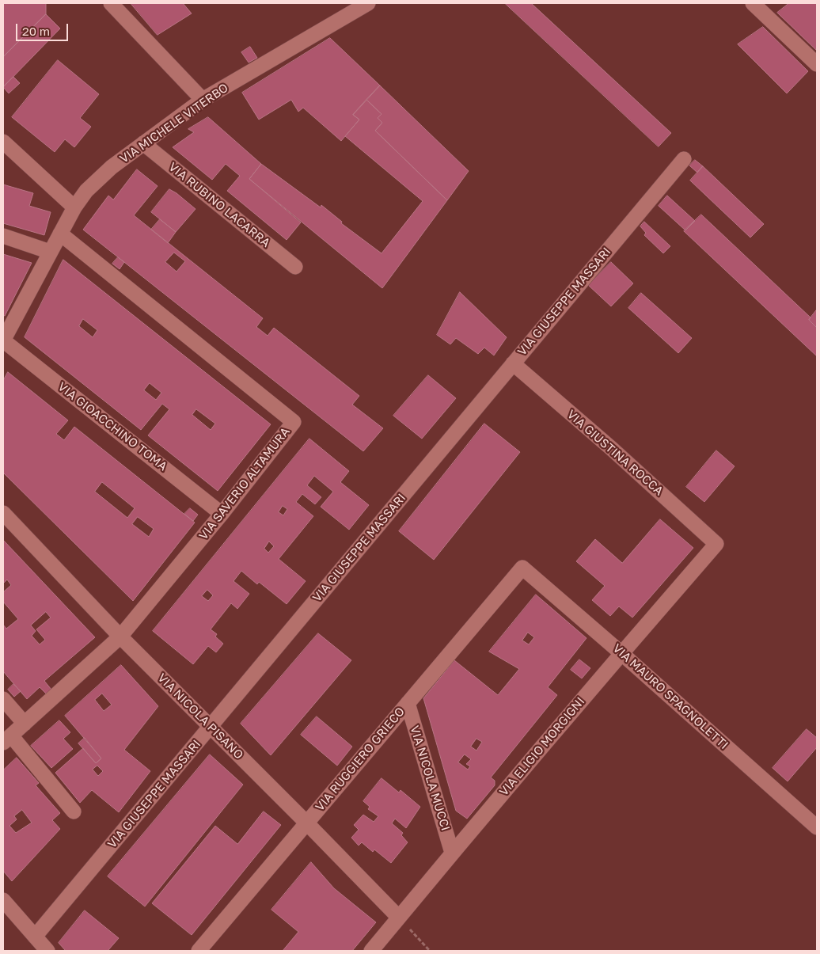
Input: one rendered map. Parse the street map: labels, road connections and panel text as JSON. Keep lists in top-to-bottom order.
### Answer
{
  "streets": {
    "street": [
      "VIA MICHELE VITERBO",
      "VIA RUBINO LACARRA",
      "VIA GIUSEPPE MASSARI",
      "VIA GIOACCHINO TOMA",
      "VIA GIUSTINA ROCCA",
      "VIA SAVERIO ALTAMURA",
      "VIA MAURO SPAGNOLETTI",
      "VIA NICOLA PISANO",
      "VIA ELIGIO MORGIGNI",
      "VIA RUGGIERO GRIECO",
      "VIA NICOLA MUCCI"
    ]
  },
  "crossings": [
    ["VIA MICHELE VITERBO", "VIA RUBINO LACARRA"],
    ["VIA MICHELE VITERBO", "VIA GIOACCHINO TOMA"],
    ["VIA MICHELE VITERBO", "VIA SAVERIO ALTAMURA"],
    ["VIA GIUSEPPE MASSARI", "VIA GIUSTINA ROCCA"],
    ["VIA GIUSEPPE MASSARI", "VIA NICOLA PISANO"],
    ["VIA GIOACCHINO TOMA", "VIA SAVERIO ALTAMURA"],
    ["VIA GIUSTINA ROCCA", "VIA ELIGIO MORGIGNI"],
    ["VIA SAVERIO ALTAMURA", "VIA NICOLA PISANO"],
    ["VIA MAURO SPAGNOLETTI", "VIA ELIGIO MORGIGNI"],
    ["VIA MAURO SPAGNOLETTI", "VIA RUGGIERO GRIECO"],
    ["VIA NICOLA PISANO", "VIA ELIGIO MORGIGNI"],
    ["VIA NICOLA PISANO", "VIA RUGGIERO GRIECO"],
    ["VIA ELIGIO MORGIGNI", "VIA NICOLA MUCCI"],
    ["VIA RUGGIERO GRIECO", "VIA NICOLA MUCCI"]
  ],
  "scale_bar": "20 m"
}
